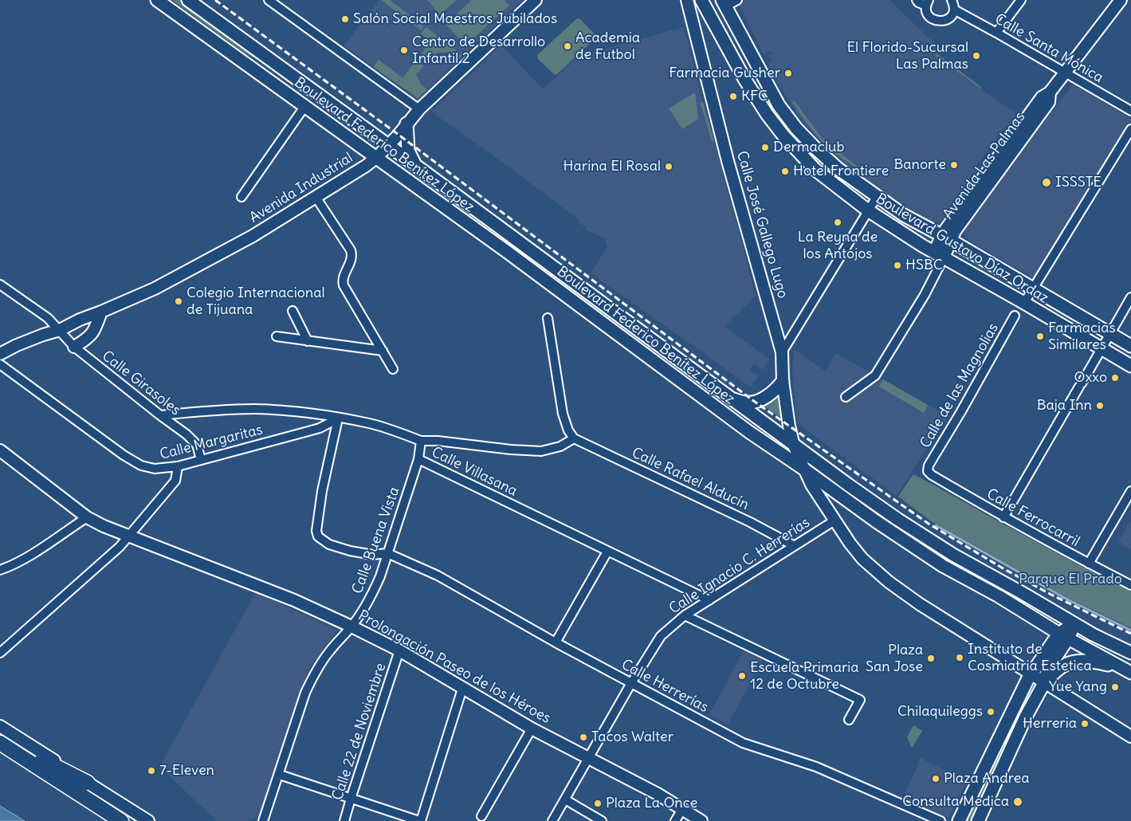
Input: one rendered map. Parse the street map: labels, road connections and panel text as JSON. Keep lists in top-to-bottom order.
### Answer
{
  "streets": {
    "main road": ["Boulevard Federico Benítez López", "Boulevard Gustavo Díaz Ordaz"],
    "street": [
      "Calle Santa Mónica",
      "Avenida Las Palmas",
      "Avenida Industrial",
      "Calle José Gallego Lugo",
      "Calle Girasoles",
      "Calle de las Magnolias",
      "Calle Margaritas",
      "Calle Villasana",
      "Calle Rafael Alducín",
      "Calle Ferrocarril",
      "Calle Buena Vista",
      "Calle Ignacio C. Herrerías",
      "Prolongación Paseo de los Héroes",
      "Calle Herrerías",
      "Calle 22 de Noviembre"
    ]
  },
  "crossings": [
    ["Calle Santa Mónica", "Avenida Las Palmas"],
    ["Boulevard Federico Benítez López", "Avenida Industrial"],
    ["Boulevard Federico Benítez López", "Calle José Gallego Lugo"],
    ["Avenida Las Palmas", "Boulevard Gustavo Díaz Ordaz"],
    ["Avenida Industrial", "Calle Girasoles"],
    ["Calle José Gallego Lugo", "Calle Ignacio C. Herrerías"],
    ["Calle Girasoles", "Calle Margaritas"],
    ["Calle Girasoles", "Calle Villasana"],
    ["Calle de las Magnolias", "Calle Ferrocarril"],
    ["Calle Margaritas", "Calle Villasana"],
    ["Calle Villasana", "Calle Buena Vista"],
    ["Calle Villasana", "Calle Ignacio C. Herrerías"],
    ["Calle Rafael Alducín", "Calle Ignacio C. Herrerías"],
    ["Calle Buena Vista", "Prolongación Paseo de los Héroes"],
    ["Calle Buena Vista", "Calle Herrerías"],
    ["Calle Ignacio C. Herrerías", "Prolongación Paseo de los Héroes"],
    ["Calle Ignacio C. Herrerías", "Calle Herrerías"],
    ["Prolongación Paseo de los Héroes", "Calle 22 de Noviembre"]
  ],
  "parks": ["Parque El Prado"],
  "places": [
    "Salón Social Maestros Jubilados",
    "Academia de Futbol",
    "Centro de Desarrollo Infantil 2",
    "El Florido-Sucursal Las Palmas",
    "Farmacia Gusher",
    "KFC",
    "Dermaclub",
    "Banorte",
    "Harina El Rosal",
    "Hotel Frontiere",
    "ISSSTE",
    "La Reyna de los Antojos",
    "HSBC",
    "Colegio Internacional de Tijuana",
    "Farmacias Similares",
    "Oxxo",
    "Baja Inn",
    "Instituto de Cosmiatria Estetica",
    "Plaza San Jose",
    "Escuela Primaria 12 de Octubre",
    "Yue Yang",
    "Chilaquileggs",
    "Herreria",
    "Tacos Walter",
    "7-Eleven",
    "Plaza Andrea",
    "Consulta Medica",
    "Plaza La Once"
  ]
}
